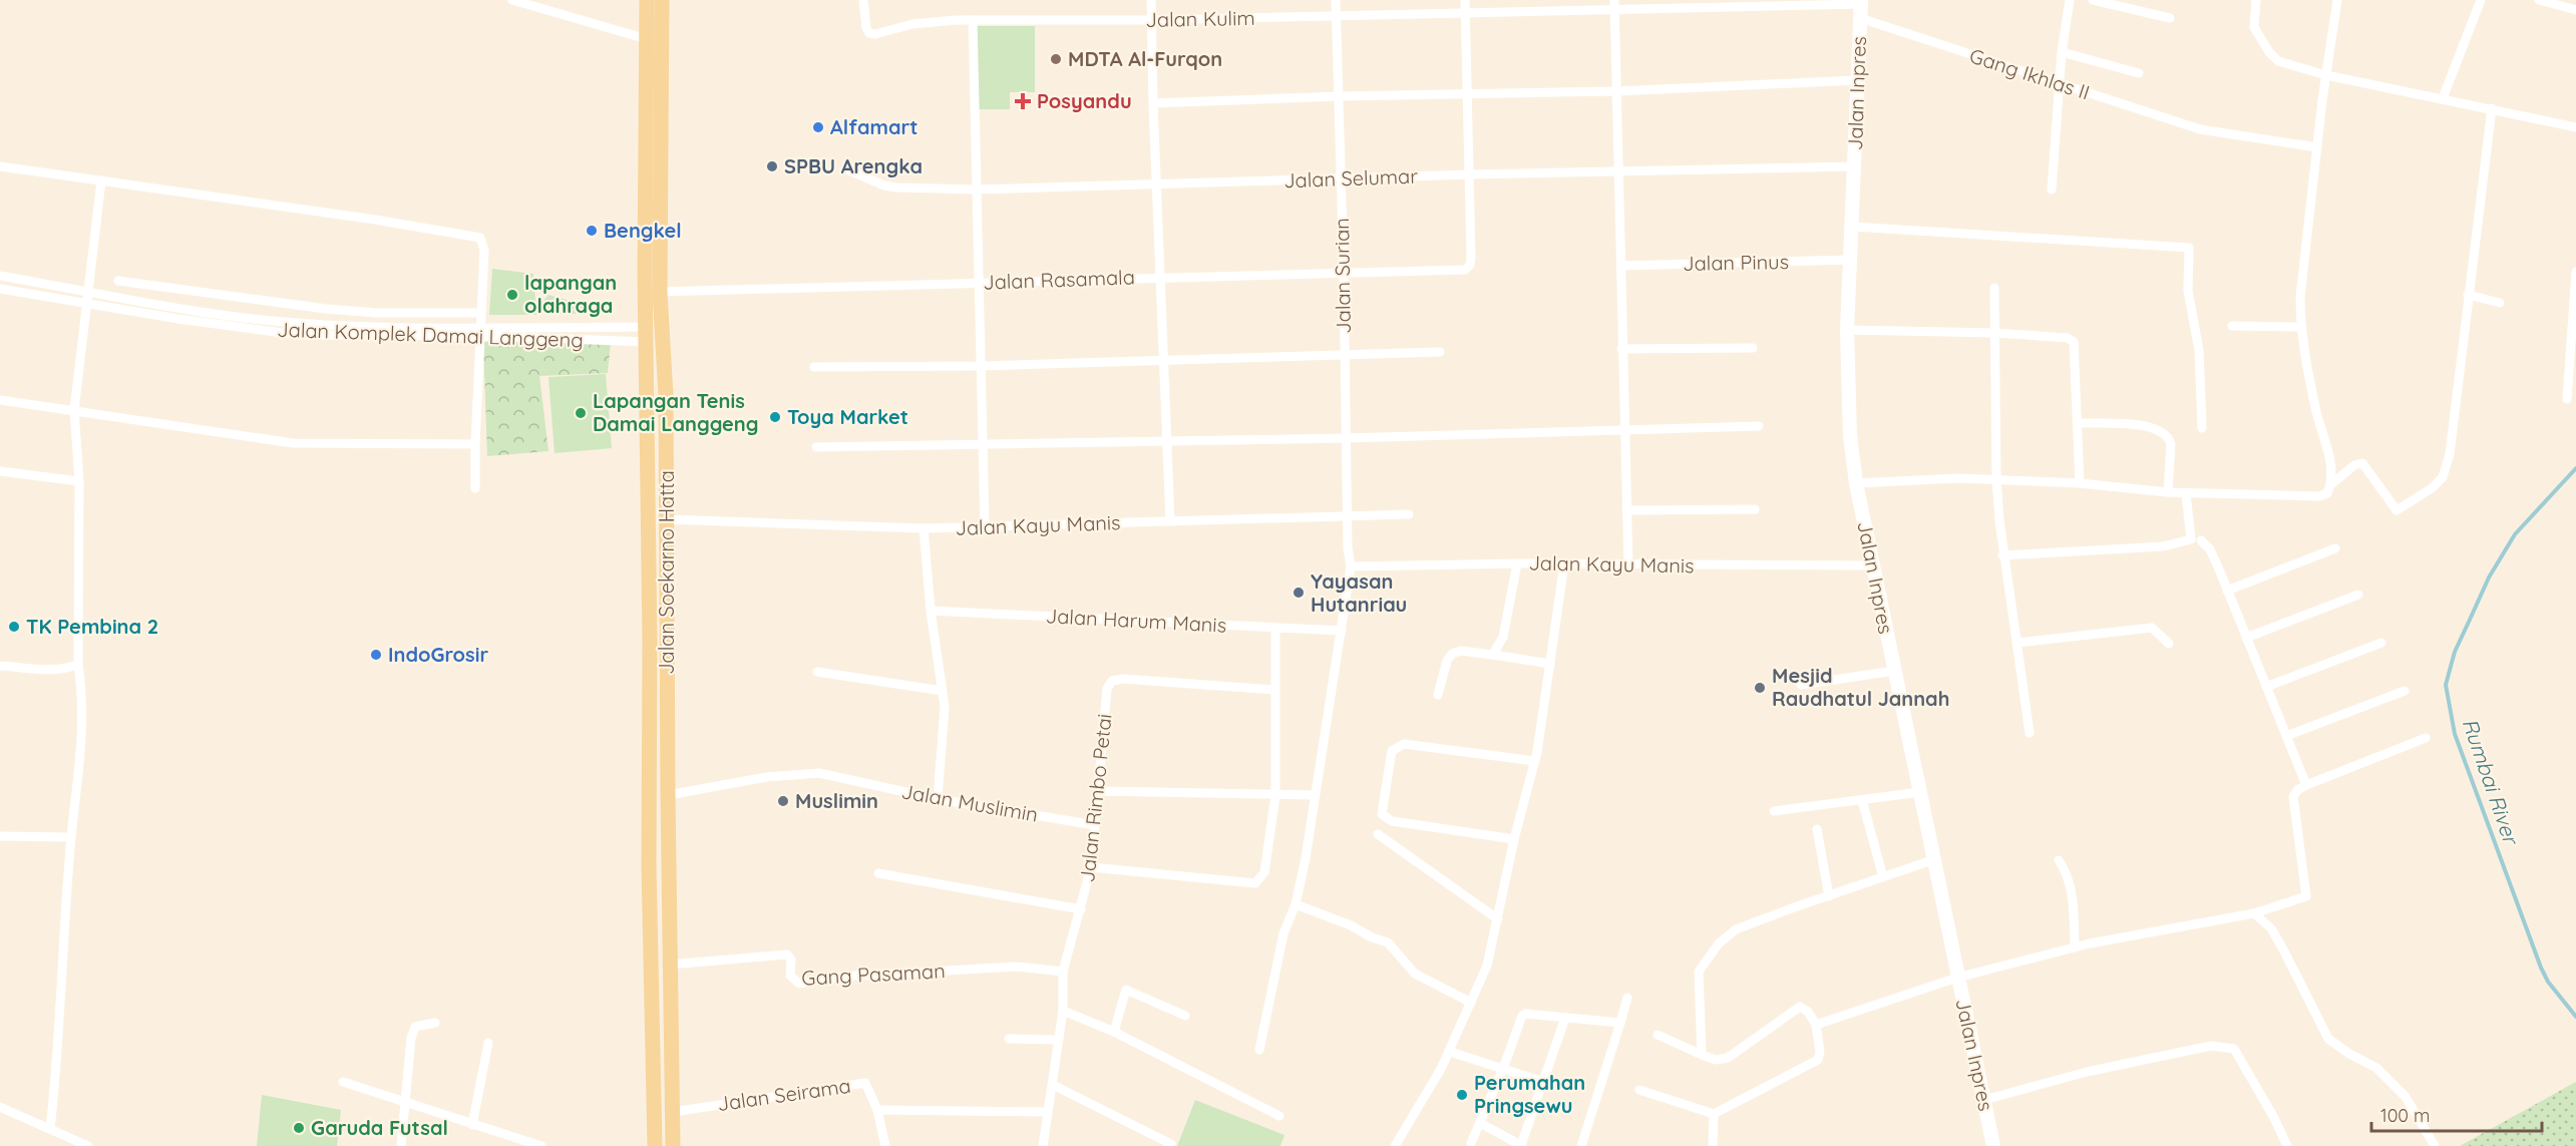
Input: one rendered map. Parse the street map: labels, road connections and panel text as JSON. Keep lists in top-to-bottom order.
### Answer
{
  "streets": {
    "main road": ["Jalan Inpres", "Jalan Soekarno Hatta"],
    "street": [
      "Jalan Kulim",
      "Gang Ikhlas II",
      "Jalan Selumar",
      "Jalan Pinus",
      "Jalan Surian",
      "Jalan Rasamala",
      "Jalan Komplek Damai Langgeng",
      "Jalan Kayu Manis",
      "Jalan Harum Manis",
      "Jalan Rimbo Petai",
      "Jalan Muslimin",
      "Gang Pasaman",
      "Jalan Seirama"
    ]
  },
  "crossings": [
    ["Jalan Kulim", "Gang Ikhlas II"],
    ["Jalan Kulim", "Jalan Inpres"],
    ["Jalan Kulim", "Jalan Surian"],
    ["Gang Ikhlas II", "Jalan Inpres"],
    ["Jalan Inpres", "Jalan Selumar"],
    ["Jalan Inpres", "Jalan Pinus"],
    ["Jalan Inpres", "Jalan Kayu Manis"],
    ["Jalan Selumar", "Jalan Surian"],
    ["Jalan Selumar", "Jalan Rasamala"],
    ["Jalan Surian", "Jalan Rasamala"],
    ["Jalan Surian", "Jalan Kayu Manis"],
    ["Jalan Surian", "Jalan Harum Manis"],
    ["Jalan Rasamala", "Jalan Soekarno Hatta"],
    ["Jalan Komplek Damai Langgeng", "Jalan Soekarno Hatta"],
    ["Jalan Kayu Manis", "Jalan Soekarno Hatta"],
    ["Jalan Soekarno Hatta", "Jalan Muslimin"],
    ["Jalan Soekarno Hatta", "Gang Pasaman"],
    ["Jalan Soekarno Hatta", "Jalan Seirama"],
    ["Jalan Rimbo Petai", "Jalan Muslimin"],
    ["Jalan Rimbo Petai", "Gang Pasaman"]
  ],
  "water": ["Rumbai River"],
  "places": {
    "other": [
      "MDTA Al-Furqon",
      "Alfamart",
      "SPBU Arengka",
      "Bengkel",
      "lapangan olahraga",
      "Lapangan Tenis Damai Langgeng",
      "Toya Market",
      "Yayasan Hutanriau",
      "TK Pembina 2",
      "IndoGrosir",
      "Mesjid Raudhatul Jannah",
      "Muslimin",
      "Perumahan Pringsewu",
      "Garuda Futsal"
    ],
    "health": ["Posyandu"]
  },
  "scale_bar": "100 m"
}
